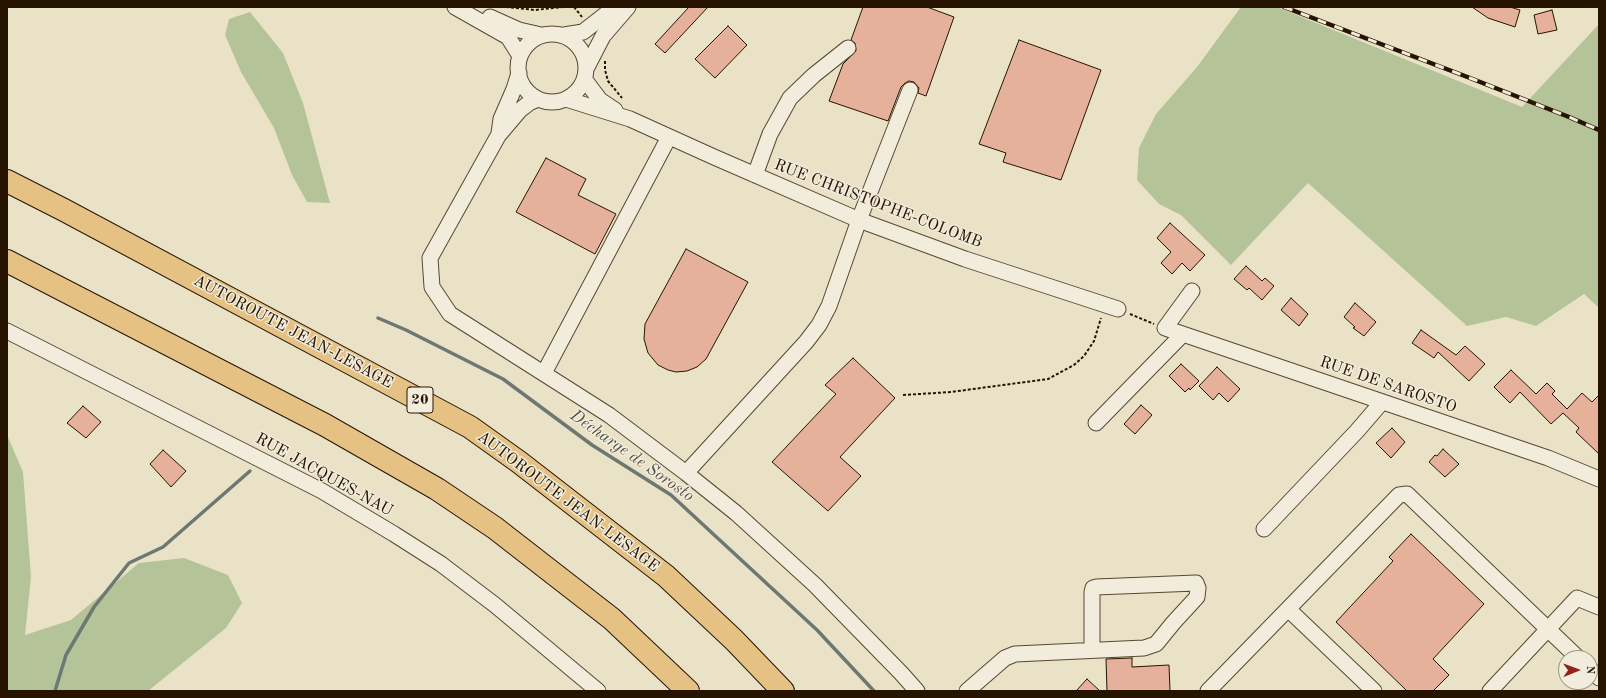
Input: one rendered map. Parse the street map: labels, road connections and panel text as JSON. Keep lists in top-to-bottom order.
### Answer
{
  "streets": {
    "highway": ["AUTOROUTE JEAN-LESAGE", "20"],
    "street": ["RUE CHRISTOPHE-COLOMB", "RUE DE SAROSTO", "RUE JACQUES-NAU"]
  },
  "water": ["Décharge de Sorosto"],
  "north": "right"
}
